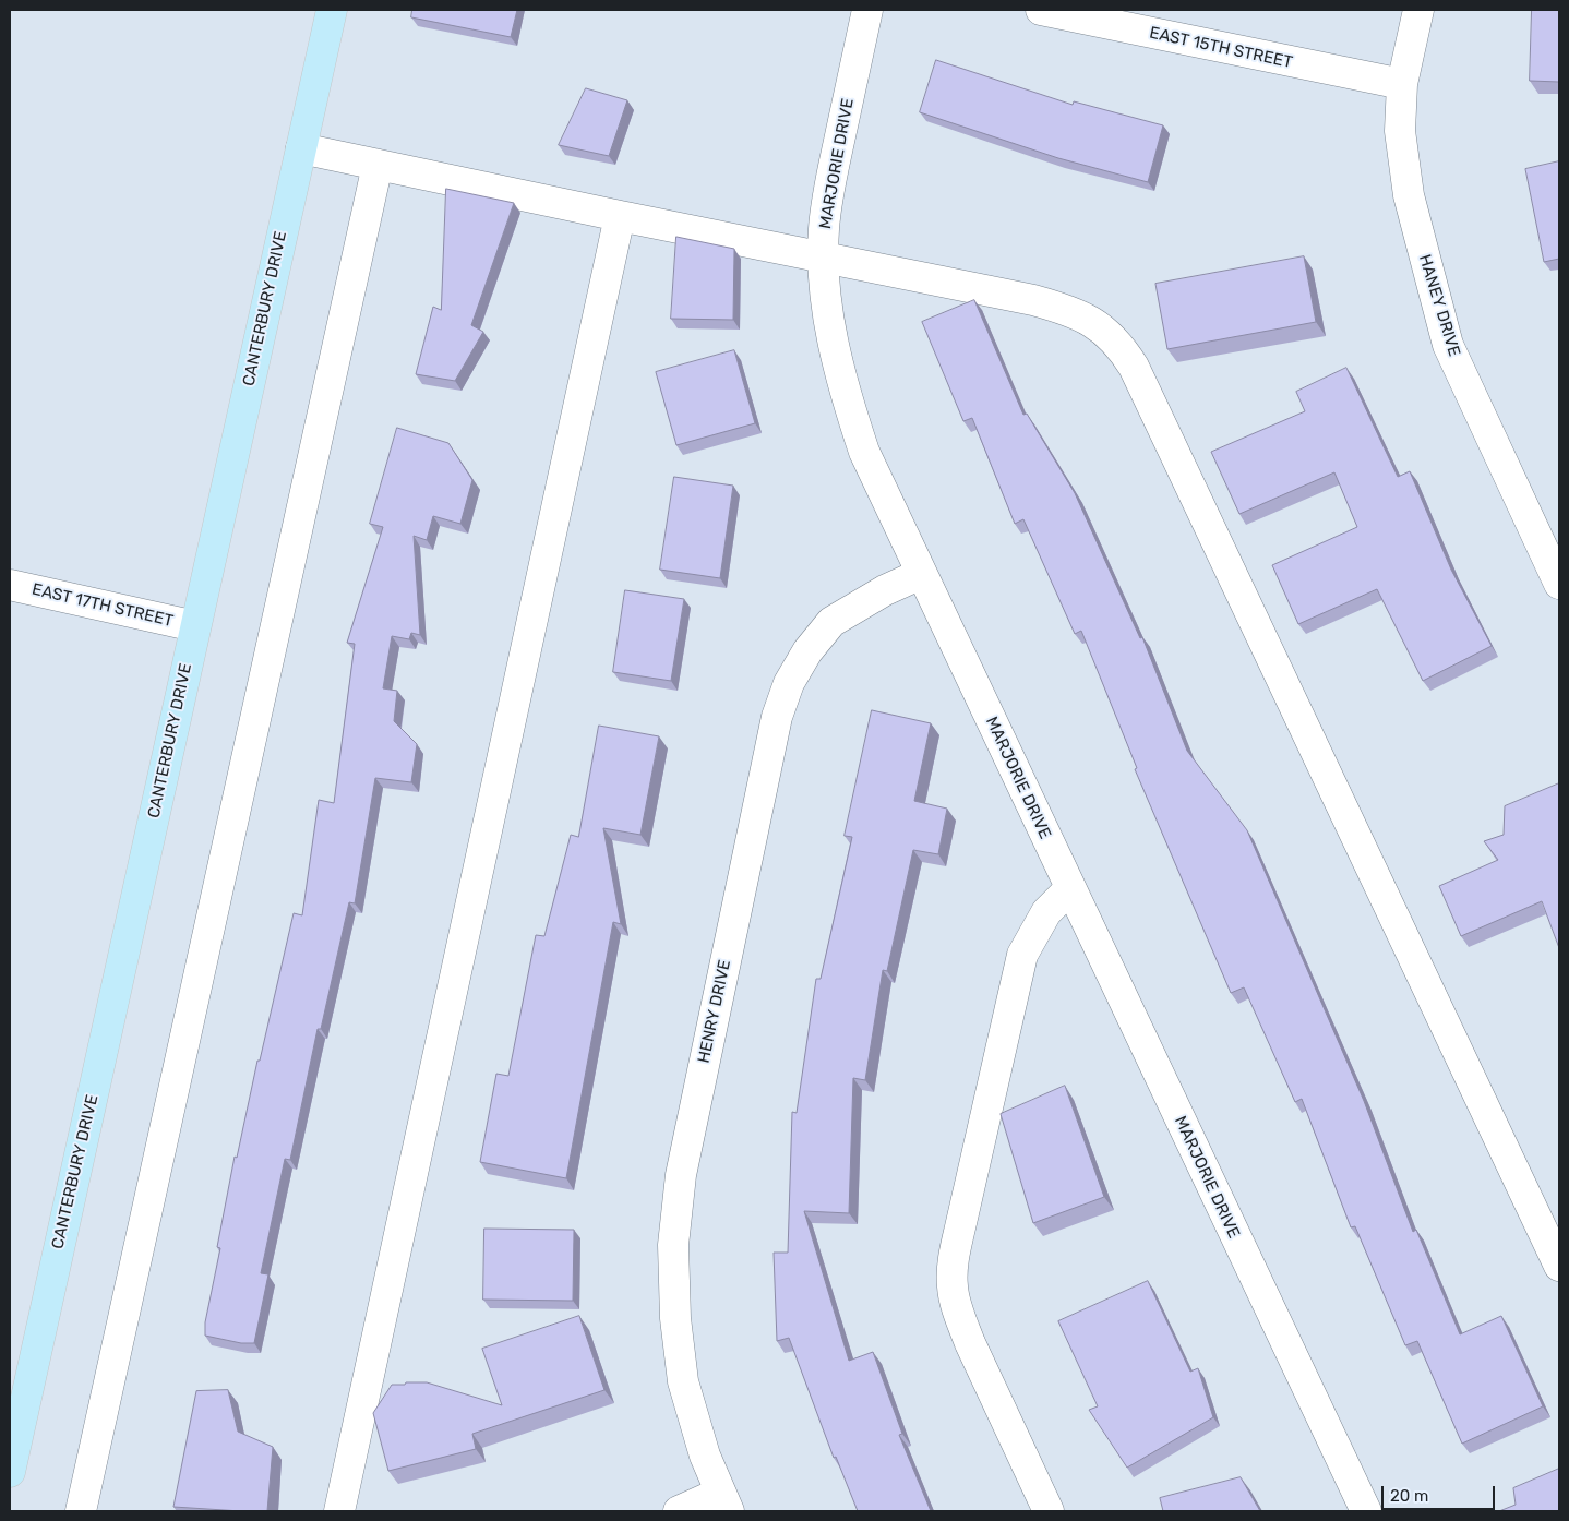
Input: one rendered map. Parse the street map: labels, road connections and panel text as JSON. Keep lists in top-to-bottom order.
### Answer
{
  "streets": {
    "main road": ["CANTERBURY DRIVE"],
    "street": [
      "EAST 15TH STREET",
      "MARJORIE DRIVE",
      "HANEY DRIVE",
      "EAST 17TH STREET",
      "HENRY DRIVE"
    ]
  },
  "crossings": [
    ["EAST 15TH STREET", "HANEY DRIVE"],
    ["MARJORIE DRIVE", "HENRY DRIVE"],
    ["CANTERBURY DRIVE", "EAST 17TH STREET"]
  ],
  "scale_bar": "20 m"
}
